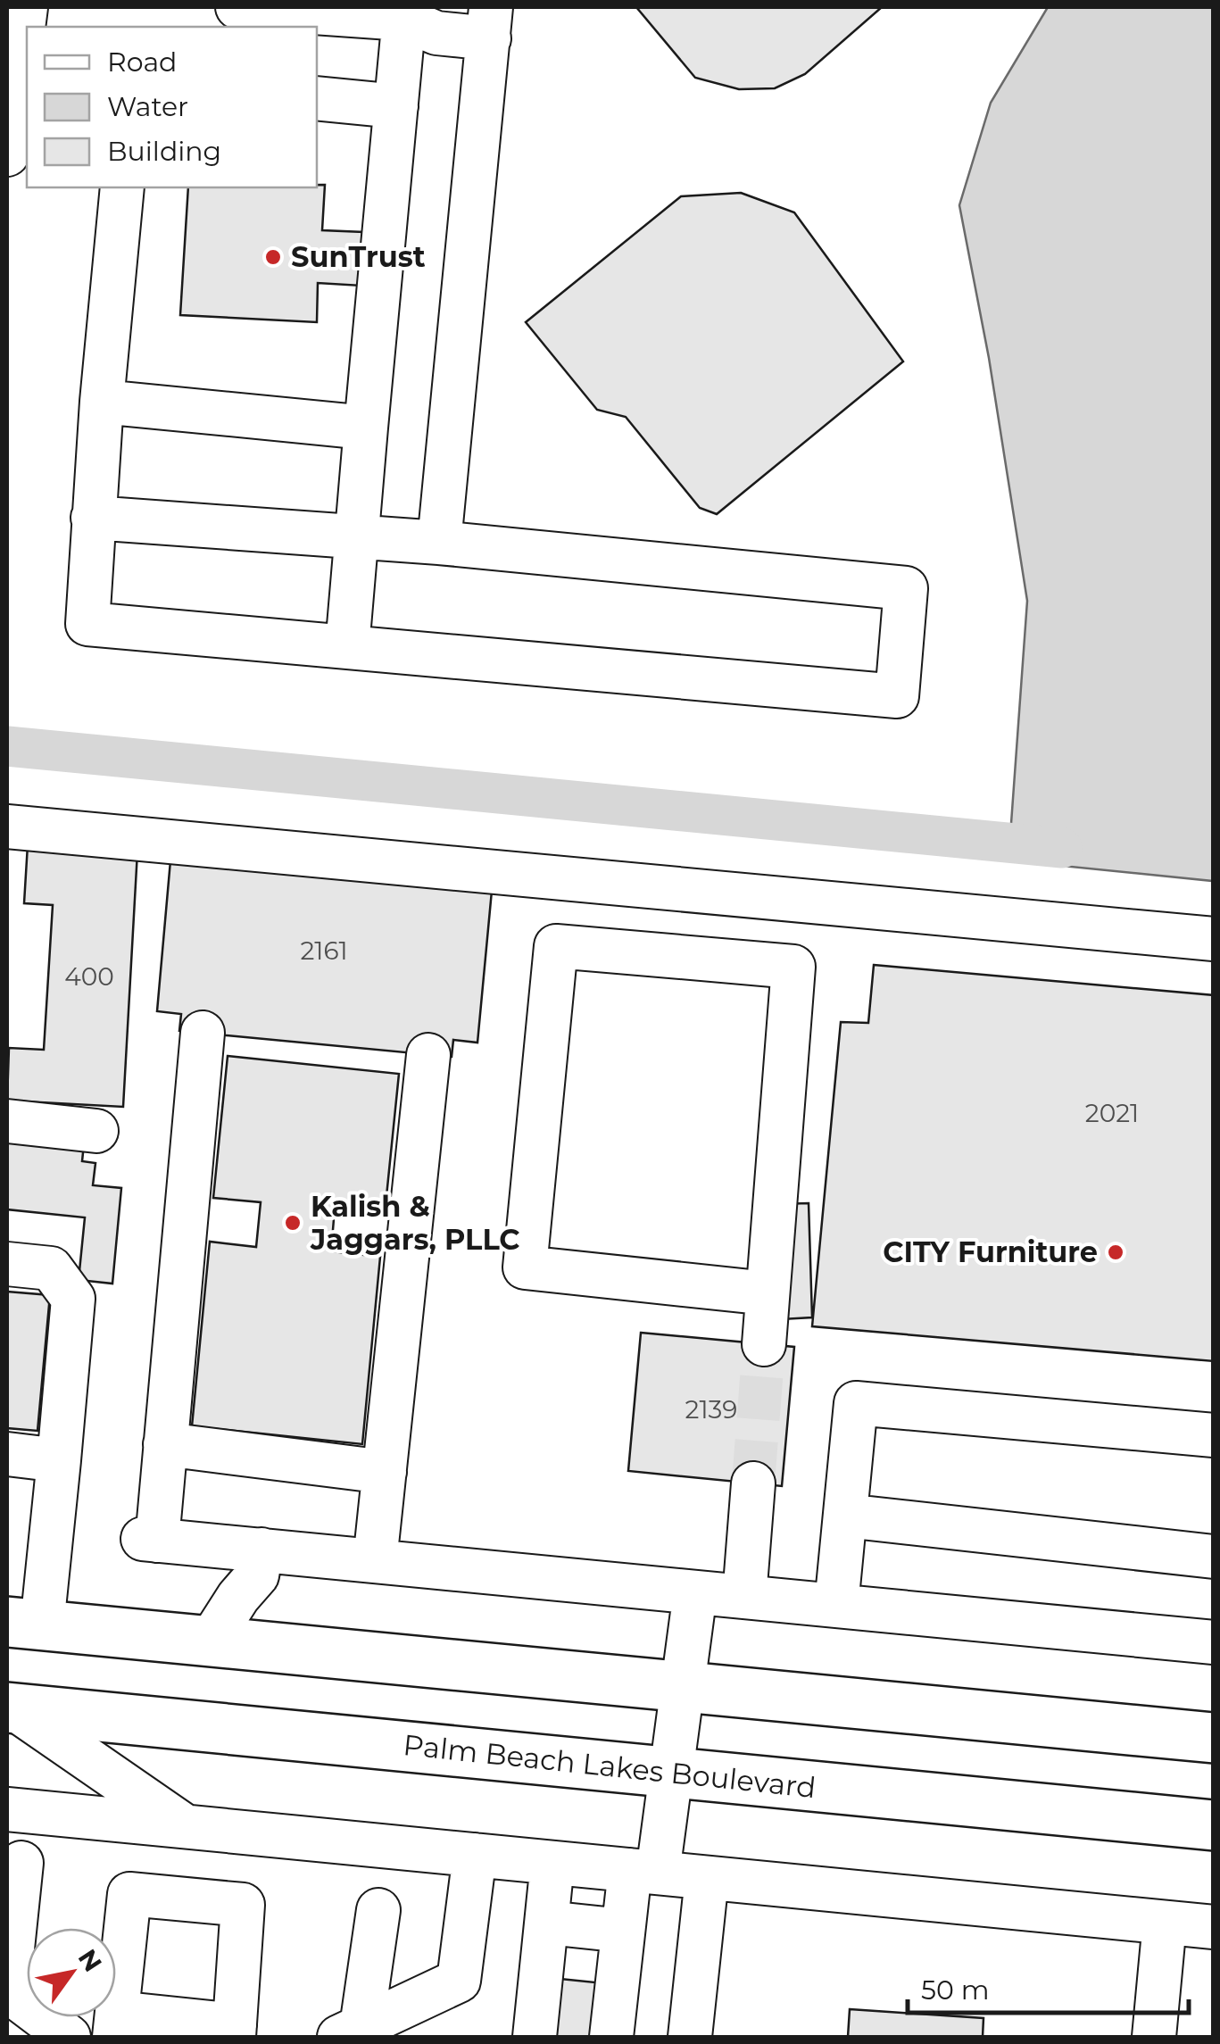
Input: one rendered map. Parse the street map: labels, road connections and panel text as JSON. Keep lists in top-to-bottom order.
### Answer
{
  "streets": {
    "main road": ["Palm Beach Lakes Boulevard"]
  },
  "places": ["SunTrust", "Kalish & Jaggars, PLLC", "CITY Furniture"],
  "house_numbers": [
    "2161",
    "400",
    "2021",
    "2139"
  ],
  "legend": ["Road", "Water", "Building"],
  "scale_bar": "50 m",
  "north": "top right"
}
